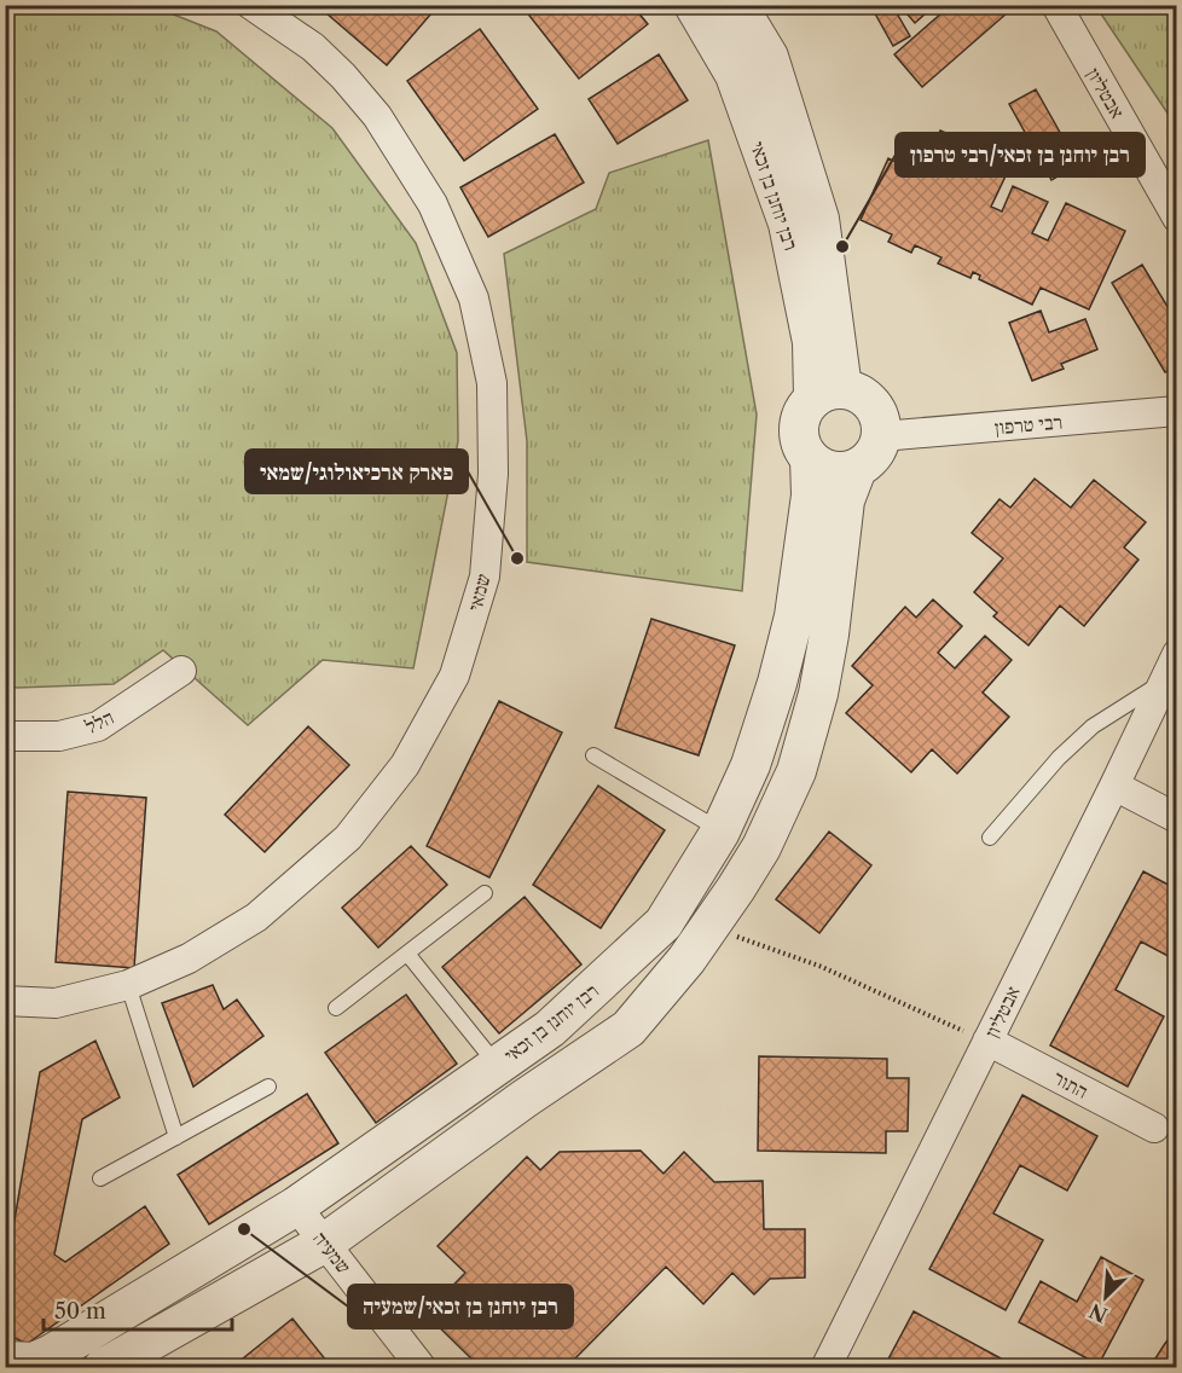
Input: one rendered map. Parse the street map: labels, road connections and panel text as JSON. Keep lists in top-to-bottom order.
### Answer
{
  "streets": {
    "street": [
      "אבטליון",
      "רבן יוחנן בן זכאי",
      "רבי טרפון",
      "שמאי",
      "הלל",
      "התור",
      "שמעיה"
    ]
  },
  "crossings": [
    ["אבטליון", "התור"],
    ["רבן יוחנן בן זכאי", "רבי טרפון"],
    ["רבן יוחנן בן זכאי", "שמעיה"]
  ],
  "places": ["רבן יוחנן בן זכאי/רבי טרפון", "פארק ארכיאולוגי/שמאי", "רבן יוחנן בן זכאי/שמעיה"],
  "scale_bar": "50 m",
  "north": "bottom left"
}
